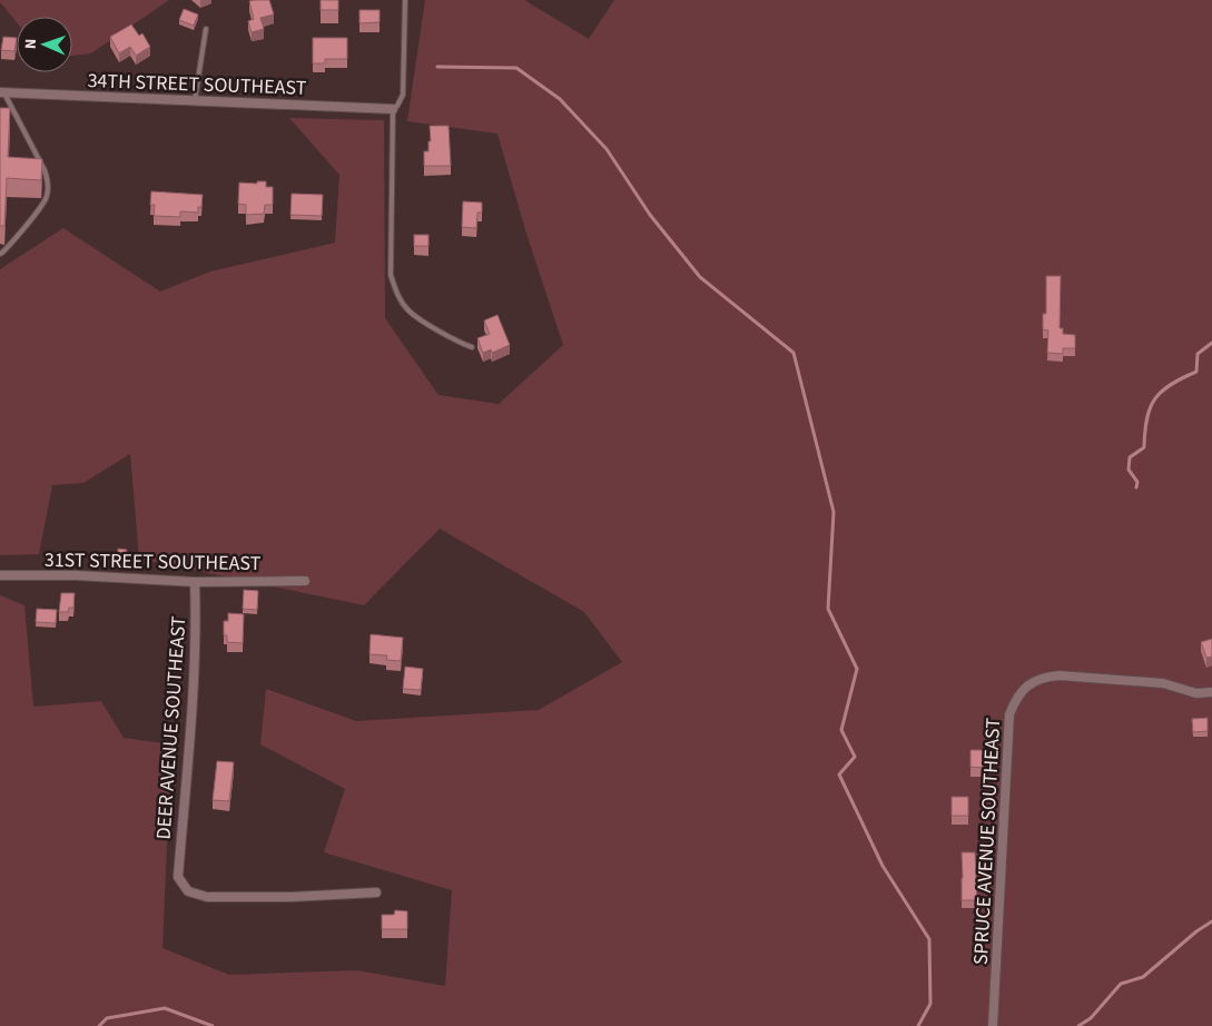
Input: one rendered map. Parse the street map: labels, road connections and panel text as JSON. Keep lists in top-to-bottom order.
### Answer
{
  "streets": {
    "street": [
      "34TH STREET SOUTHEAST",
      "31ST STREET SOUTHEAST",
      "DEER AVENUE SOUTHEAST",
      "SPRUCE AVENUE SOUTHEAST"
    ]
  },
  "crossings": [
    ["31ST STREET SOUTHEAST", "DEER AVENUE SOUTHEAST"]
  ],
  "north": "left"
}
